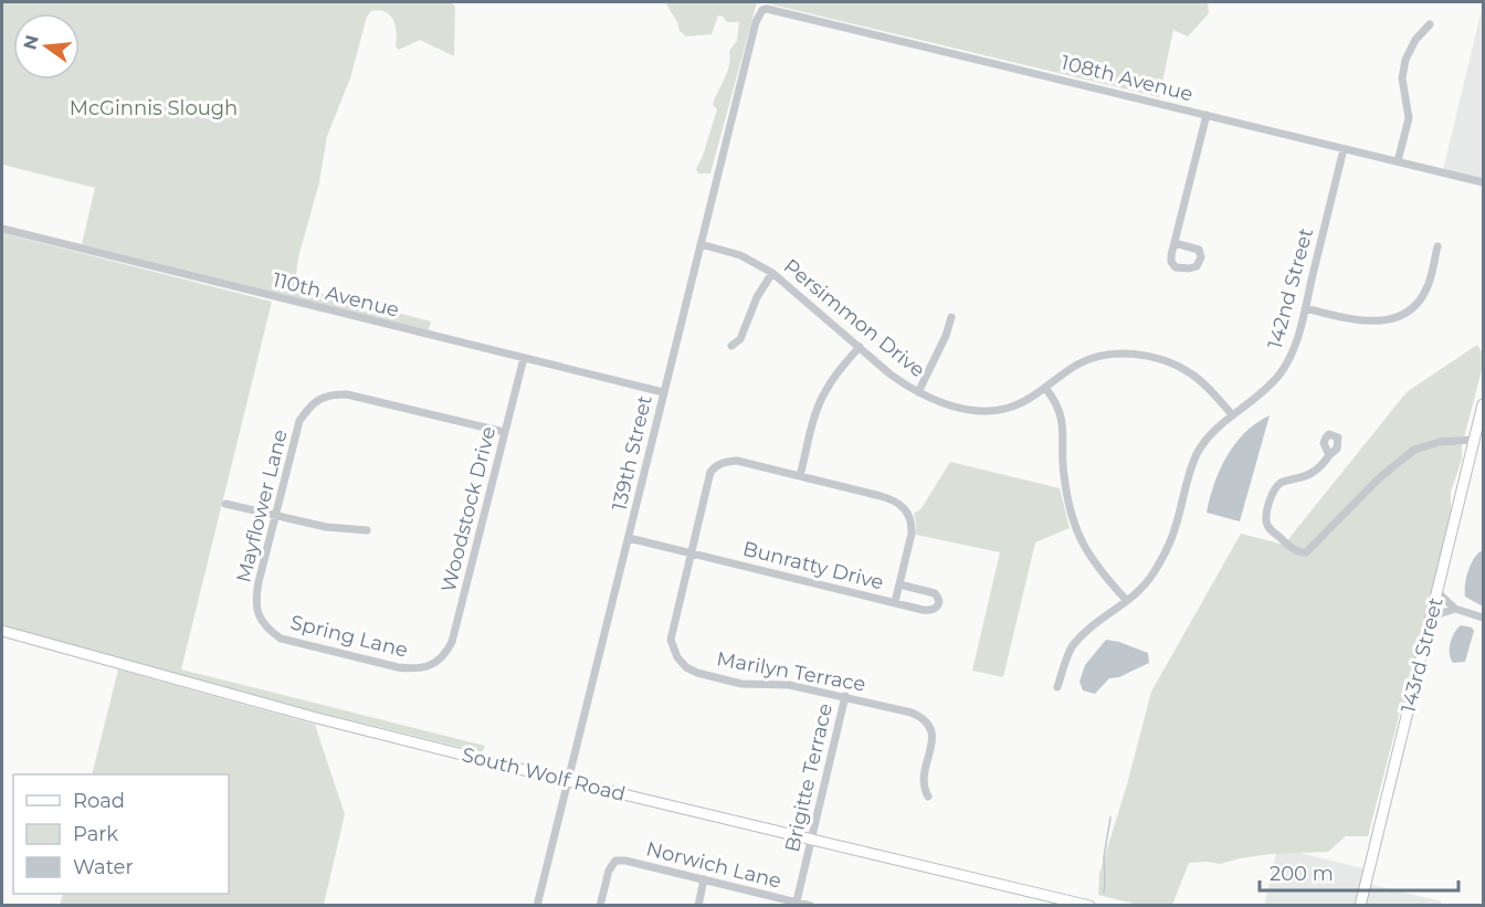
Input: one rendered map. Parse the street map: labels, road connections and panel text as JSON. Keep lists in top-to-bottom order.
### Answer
{
  "streets": {
    "main road": ["143rd Street", "South Wolf Road"],
    "street": [
      "108th Avenue",
      "142nd Street",
      "110th Avenue",
      "Persimmon Drive",
      "139th Street",
      "Mayflower Lane",
      "Woodstock Drive",
      "Bunratty Drive",
      "Spring Lane",
      "Marilyn Terrace",
      "Brigitte Terrace",
      "Norwich Lane"
    ]
  },
  "crossings": [
    ["108th Avenue", "142nd Street"],
    ["108th Avenue", "139th Street"],
    ["142nd Street", "Persimmon Drive"],
    ["110th Avenue", "139th Street"],
    ["110th Avenue", "Woodstock Drive"],
    ["Persimmon Drive", "139th Street"],
    ["139th Street", "Bunratty Drive"],
    ["139th Street", "South Wolf Road"],
    ["Mayflower Lane", "Woodstock Drive"],
    ["Mayflower Lane", "Spring Lane"],
    ["Woodstock Drive", "Spring Lane"],
    ["Bunratty Drive", "Marilyn Terrace"],
    ["Marilyn Terrace", "Brigitte Terrace"],
    ["South Wolf Road", "Brigitte Terrace"],
    ["Brigitte Terrace", "Norwich Lane"]
  ],
  "parks": ["McGinnis Slough"],
  "legend": ["Road", "Park", "Water"],
  "scale_bar": "200 m",
  "north": "left"
}
